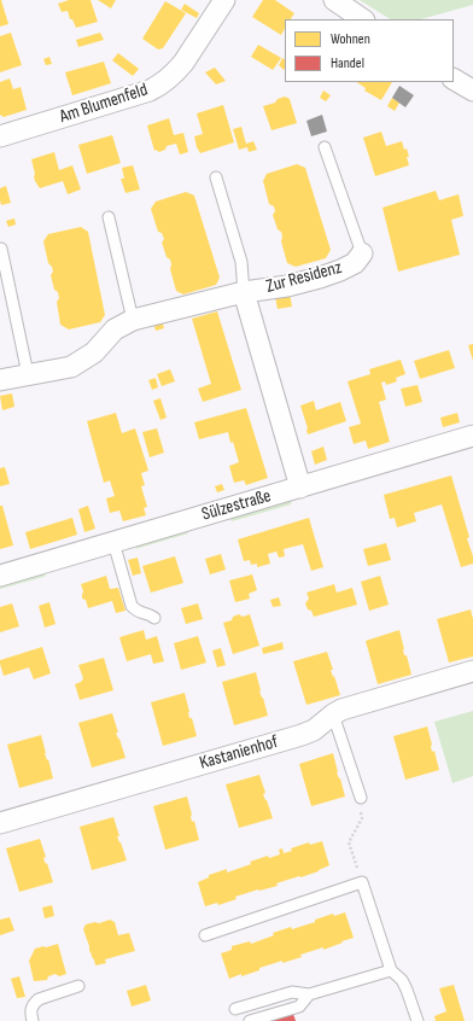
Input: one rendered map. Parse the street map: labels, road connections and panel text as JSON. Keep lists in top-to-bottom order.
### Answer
{
  "streets": {
    "street": [
      "Am Blumenfeld",
      "Zur Residenz",
      "Sülzestraße",
      "Kastanienhof"
    ]
  },
  "crossings": [
    ["Zur Residenz", "Sülzestraße"]
  ],
  "legend": ["Wohnen", "Handel"]
}
